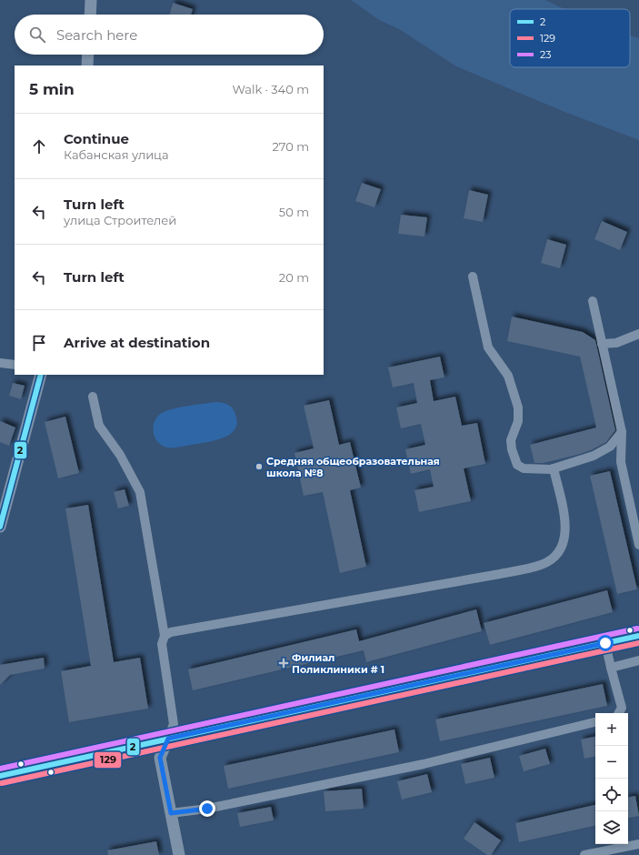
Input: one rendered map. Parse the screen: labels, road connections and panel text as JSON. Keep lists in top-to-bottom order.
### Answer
{
  "places": {
    "other": ["Средняя общеобразовательная школа №8"],
    "health": ["Филиал Поликлиники # 1"]
  },
  "lines": ["transit line 2", "transit line 23", "transit line 129"],
  "legend": ["2", "129", "23"],
  "page": {
    "search": "Search here",
    "heading": ["5 min", "Walk · 340 m"],
    "list": [
      ["Continue", "Кабанская улица", "270 m"],
      ["Turn left", "улица Строителей", "50 m"],
      ["Turn left", "20 m"],
      "Arrive at destination"
    ],
    "map_buttons": ["+", "−"]
  }
}
